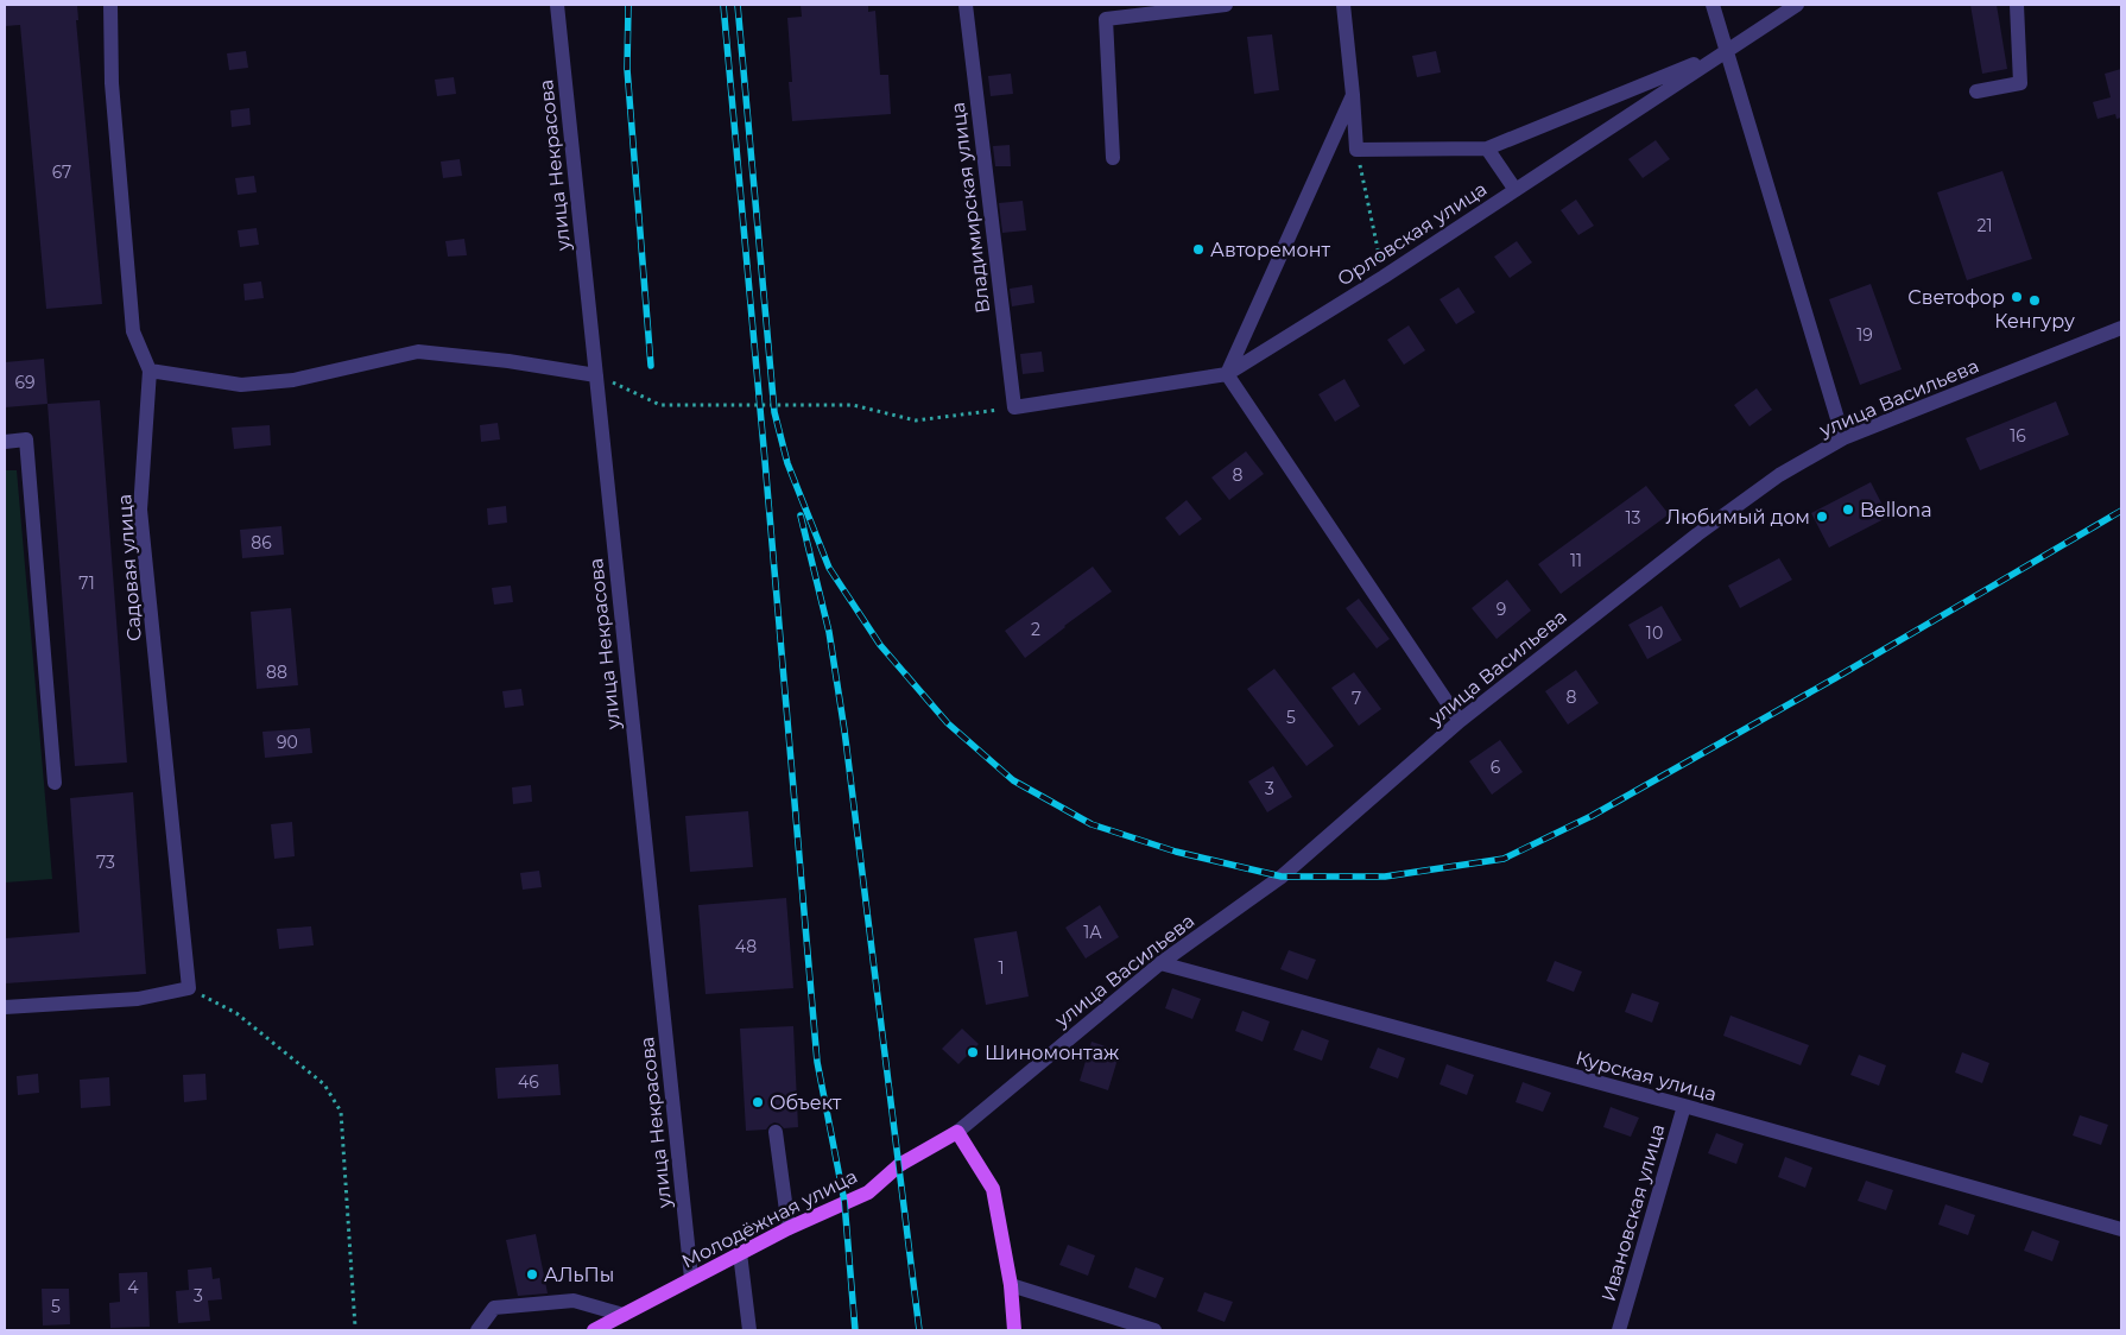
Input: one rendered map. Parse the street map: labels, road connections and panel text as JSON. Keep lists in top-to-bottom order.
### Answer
{
  "streets": {
    "main road": ["Молодёжная улица"],
    "street": [
      "улица Некрасова",
      "Владимирская улица",
      "Орловская улица",
      "улица Васильева",
      "Садовая улица",
      "Курская улица",
      "Ивановская улица"
    ]
  },
  "crossings": [
    ["улица Некрасова", "Молодёжная улица"],
    ["Владимирская улица", "Орловская улица"],
    ["улица Васильева", "Курская улица"],
    ["улица Васильева", "Молодёжная улица"],
    ["Курская улица", "Ивановская улица"]
  ],
  "places": [
    "Авторемонт",
    "Светофор",
    "Кенгуру",
    "Bellona",
    "Любимый дом",
    "Шиномонтаж",
    "Объект",
    "АЛьПы"
  ],
  "house_numbers": [
    "67",
    "21",
    "19",
    "69",
    "16",
    "8",
    "13",
    "86",
    "11",
    "71",
    "9",
    "2",
    "10",
    "88",
    "8",
    "7",
    "5",
    "90",
    "6",
    "3",
    "73",
    "1А",
    "48",
    "1",
    "46",
    "4",
    "3",
    "5"
  ]
}
